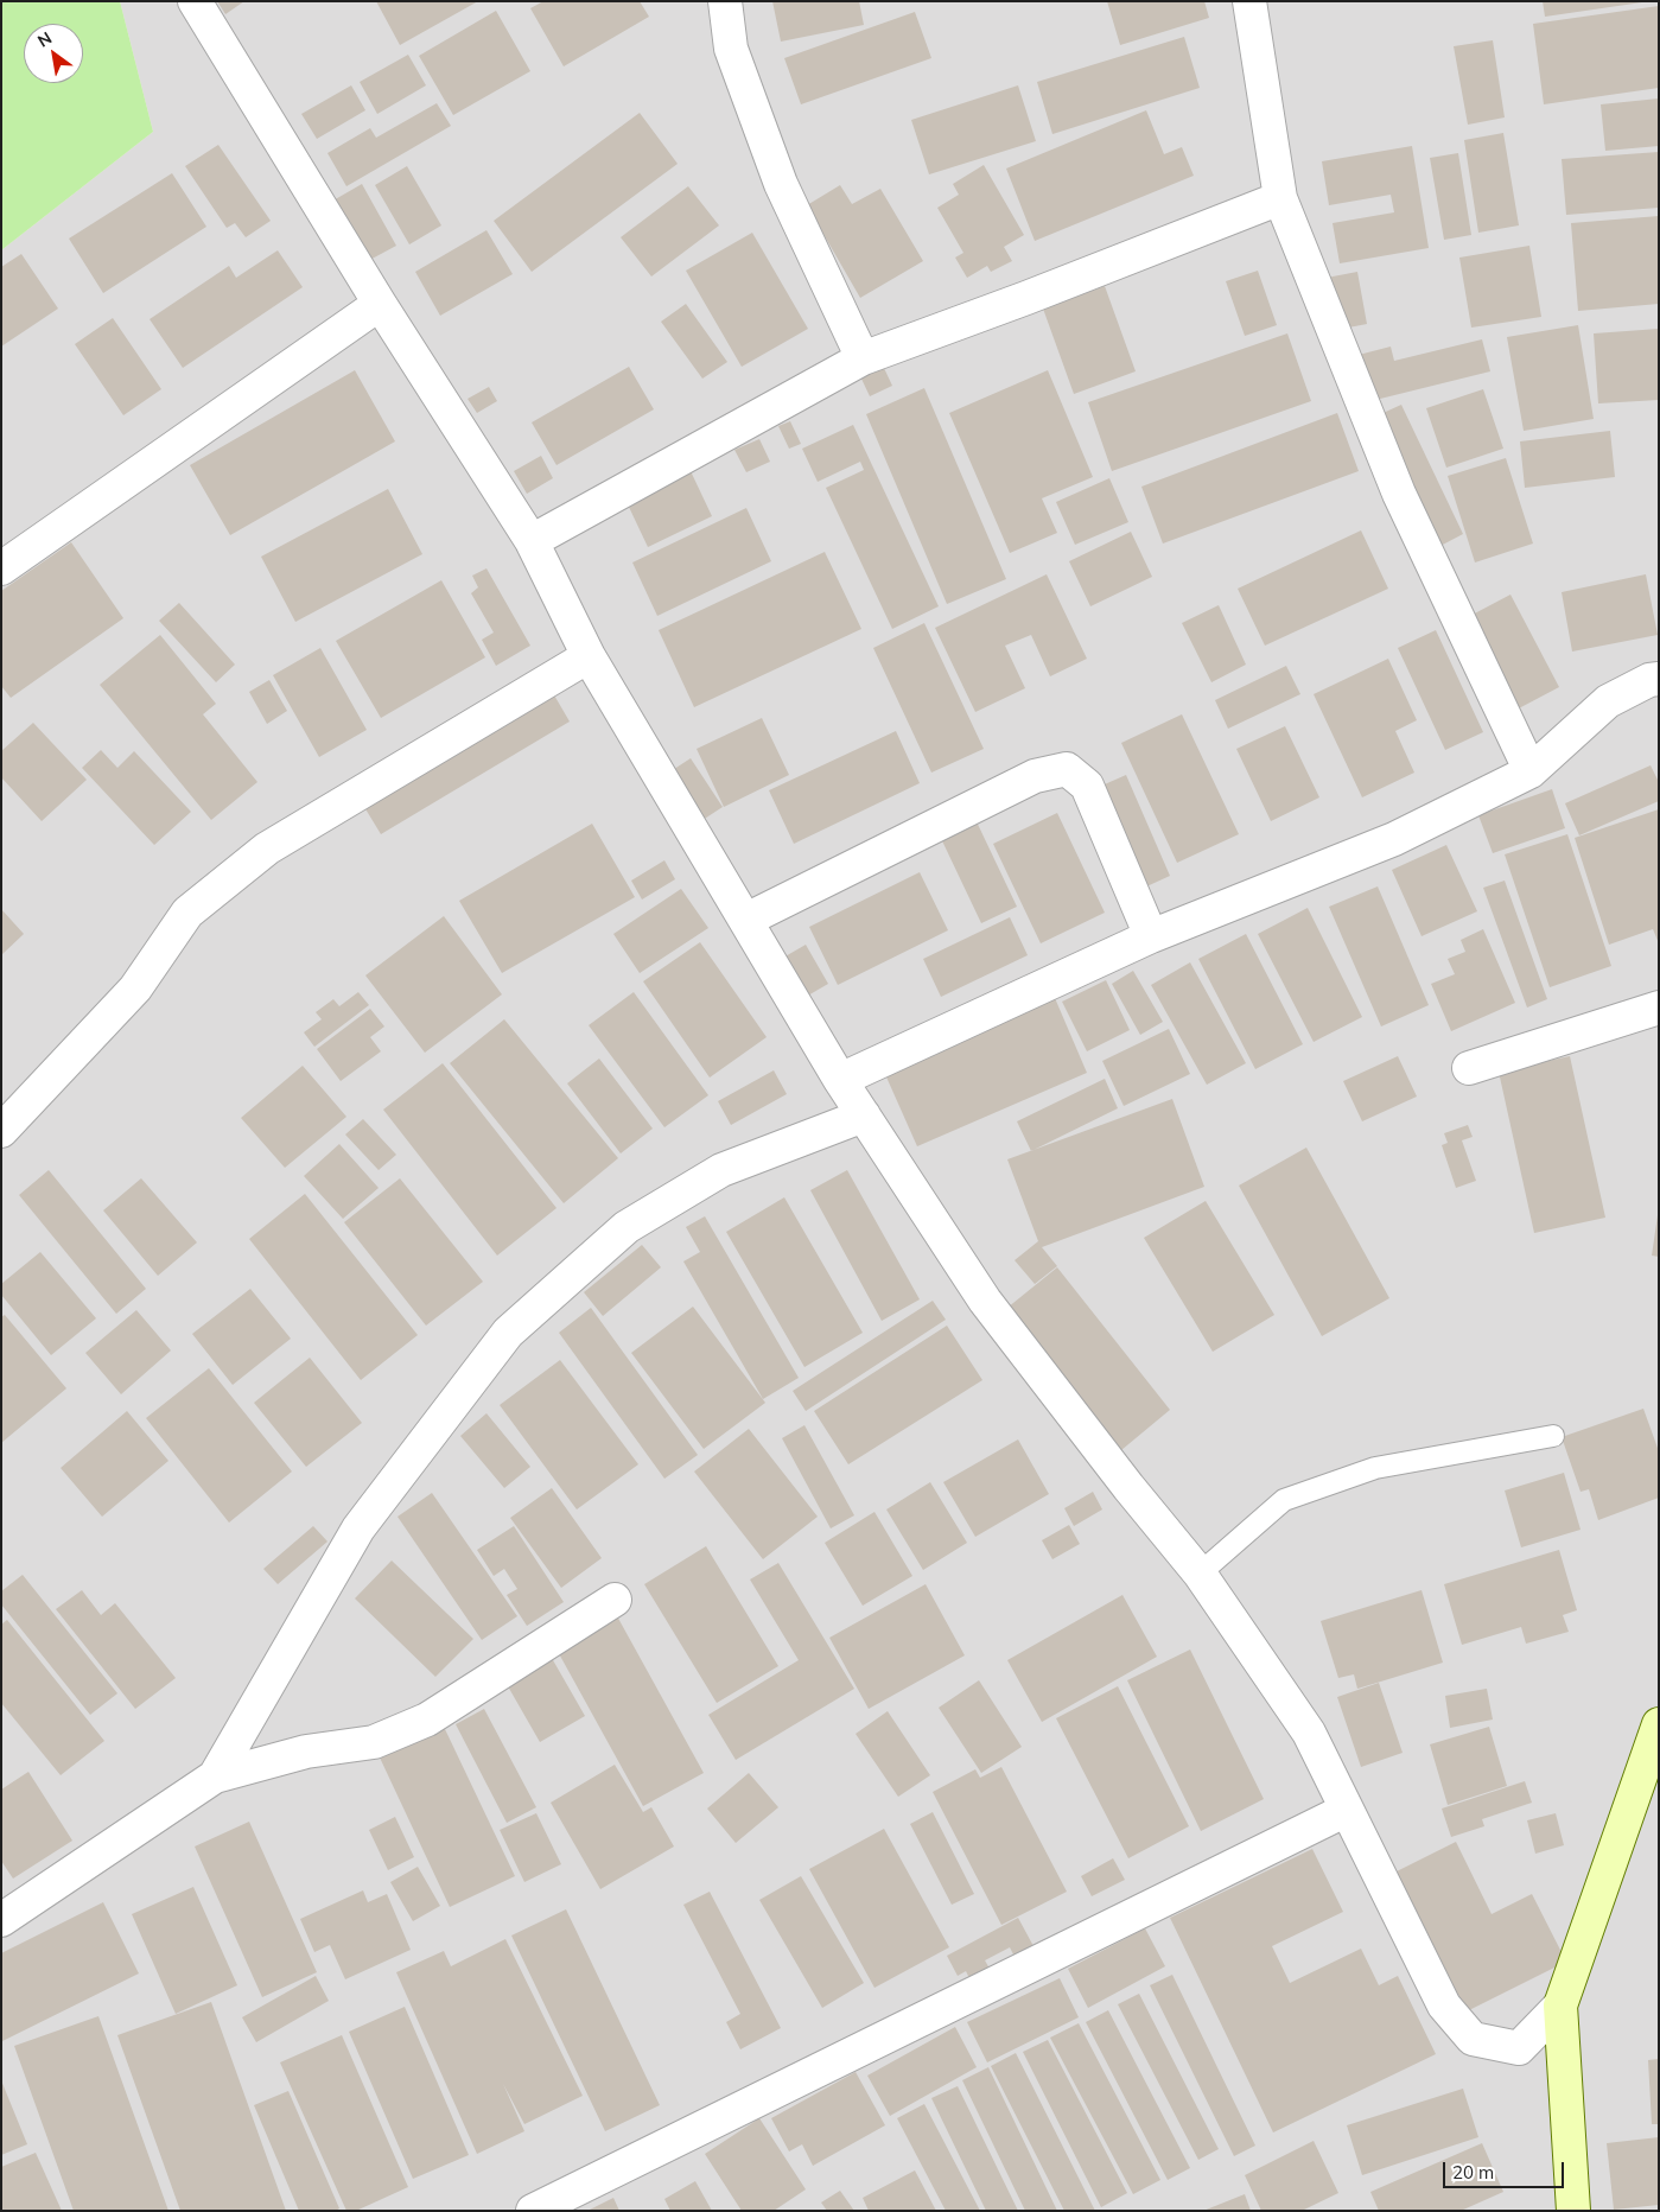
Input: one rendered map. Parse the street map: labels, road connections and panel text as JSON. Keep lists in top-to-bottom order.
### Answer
{
  "scale_bar": "20 m",
  "north": "top left"
}
